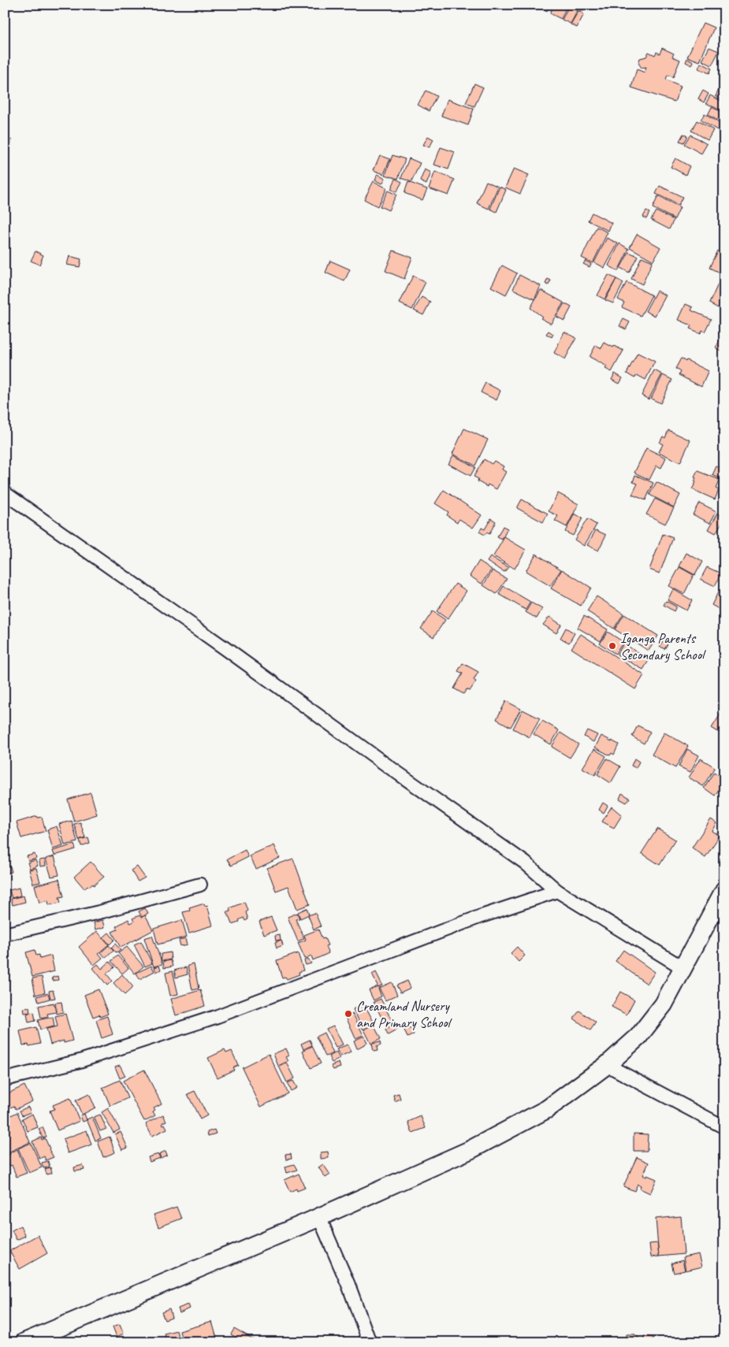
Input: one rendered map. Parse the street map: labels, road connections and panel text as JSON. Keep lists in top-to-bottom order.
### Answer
{
  "places": ["Iganga Parents Secondary School", "Creamland Nursery and Primary School"]
}
